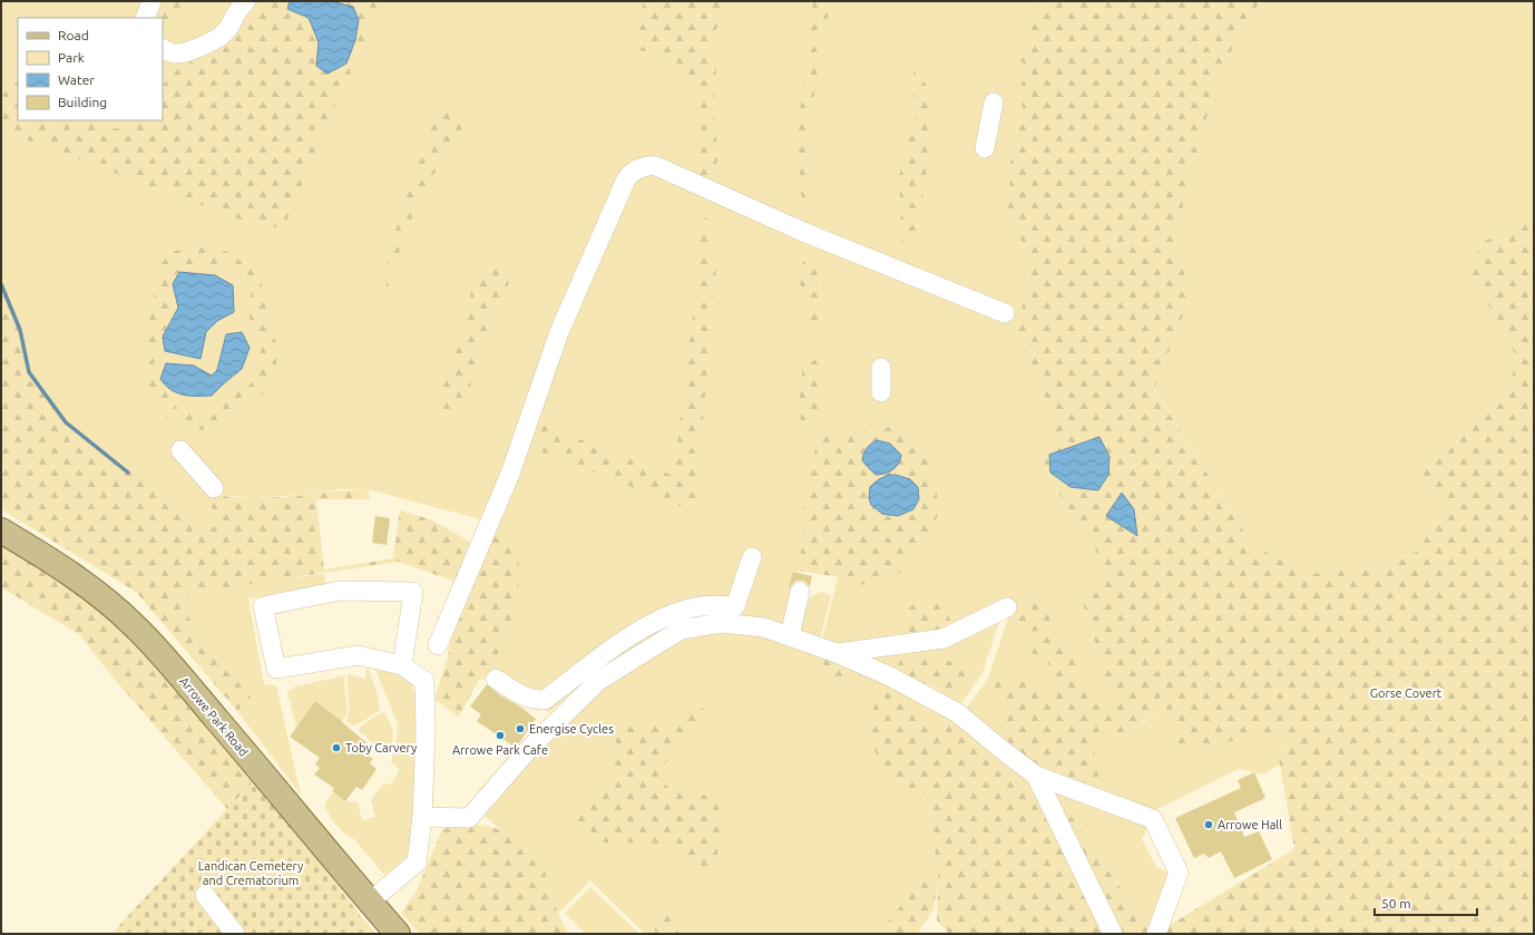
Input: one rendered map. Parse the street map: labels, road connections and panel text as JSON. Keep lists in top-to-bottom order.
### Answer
{
  "streets": {
    "main road": ["Arrowe Park Road"]
  },
  "parks": ["Gorse Covert", "Landican Cemetery and Crematorium"],
  "places": [
    "Energise Cycles",
    "Arrowe Park Cafe",
    "Toby Carvery",
    "Arrowe Hall"
  ],
  "legend": [
    "Road",
    "Park",
    "Water",
    "Building"
  ],
  "scale_bar": "50 m"
}
